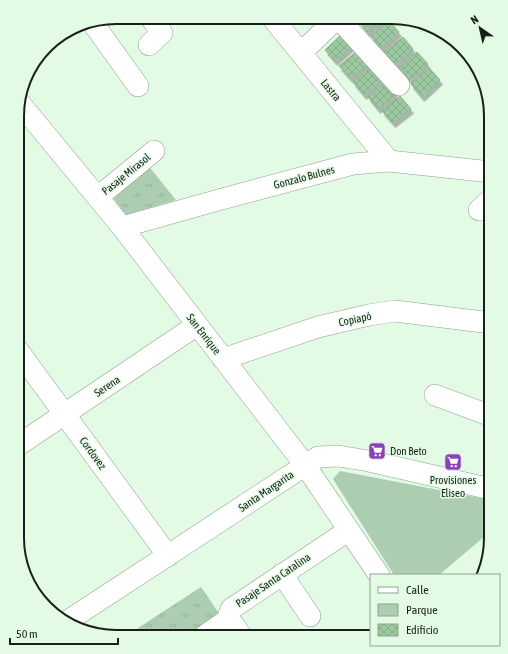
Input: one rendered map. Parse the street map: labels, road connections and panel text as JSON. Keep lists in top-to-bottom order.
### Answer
{
  "streets": {
    "street": [
      "Lastra",
      "Pasaje Mirasol",
      "Gonzalo Bulnes",
      "Copiapó",
      "San Enrique",
      "Serena",
      "Cordovez",
      "Santa Margarita",
      "Pasaje Santa Catalina"
    ]
  },
  "crossings": [
    ["Lastra", "Gonzalo Bulnes"],
    ["Pasaje Mirasol", "San Enrique"],
    ["Gonzalo Bulnes", "San Enrique"],
    ["Copiapó", "San Enrique"],
    ["San Enrique", "Serena"],
    ["San Enrique", "Santa Margarita"],
    ["San Enrique", "Pasaje Santa Catalina"],
    ["Serena", "Cordovez"],
    ["Cordovez", "Santa Margarita"]
  ],
  "places": {
    "supermarket": ["Don Beto", "Provisiones Eliseo"]
  },
  "legend": ["Calle", "Parque", "Edificio"],
  "scale_bar": "50 m",
  "north": "top left"
}
